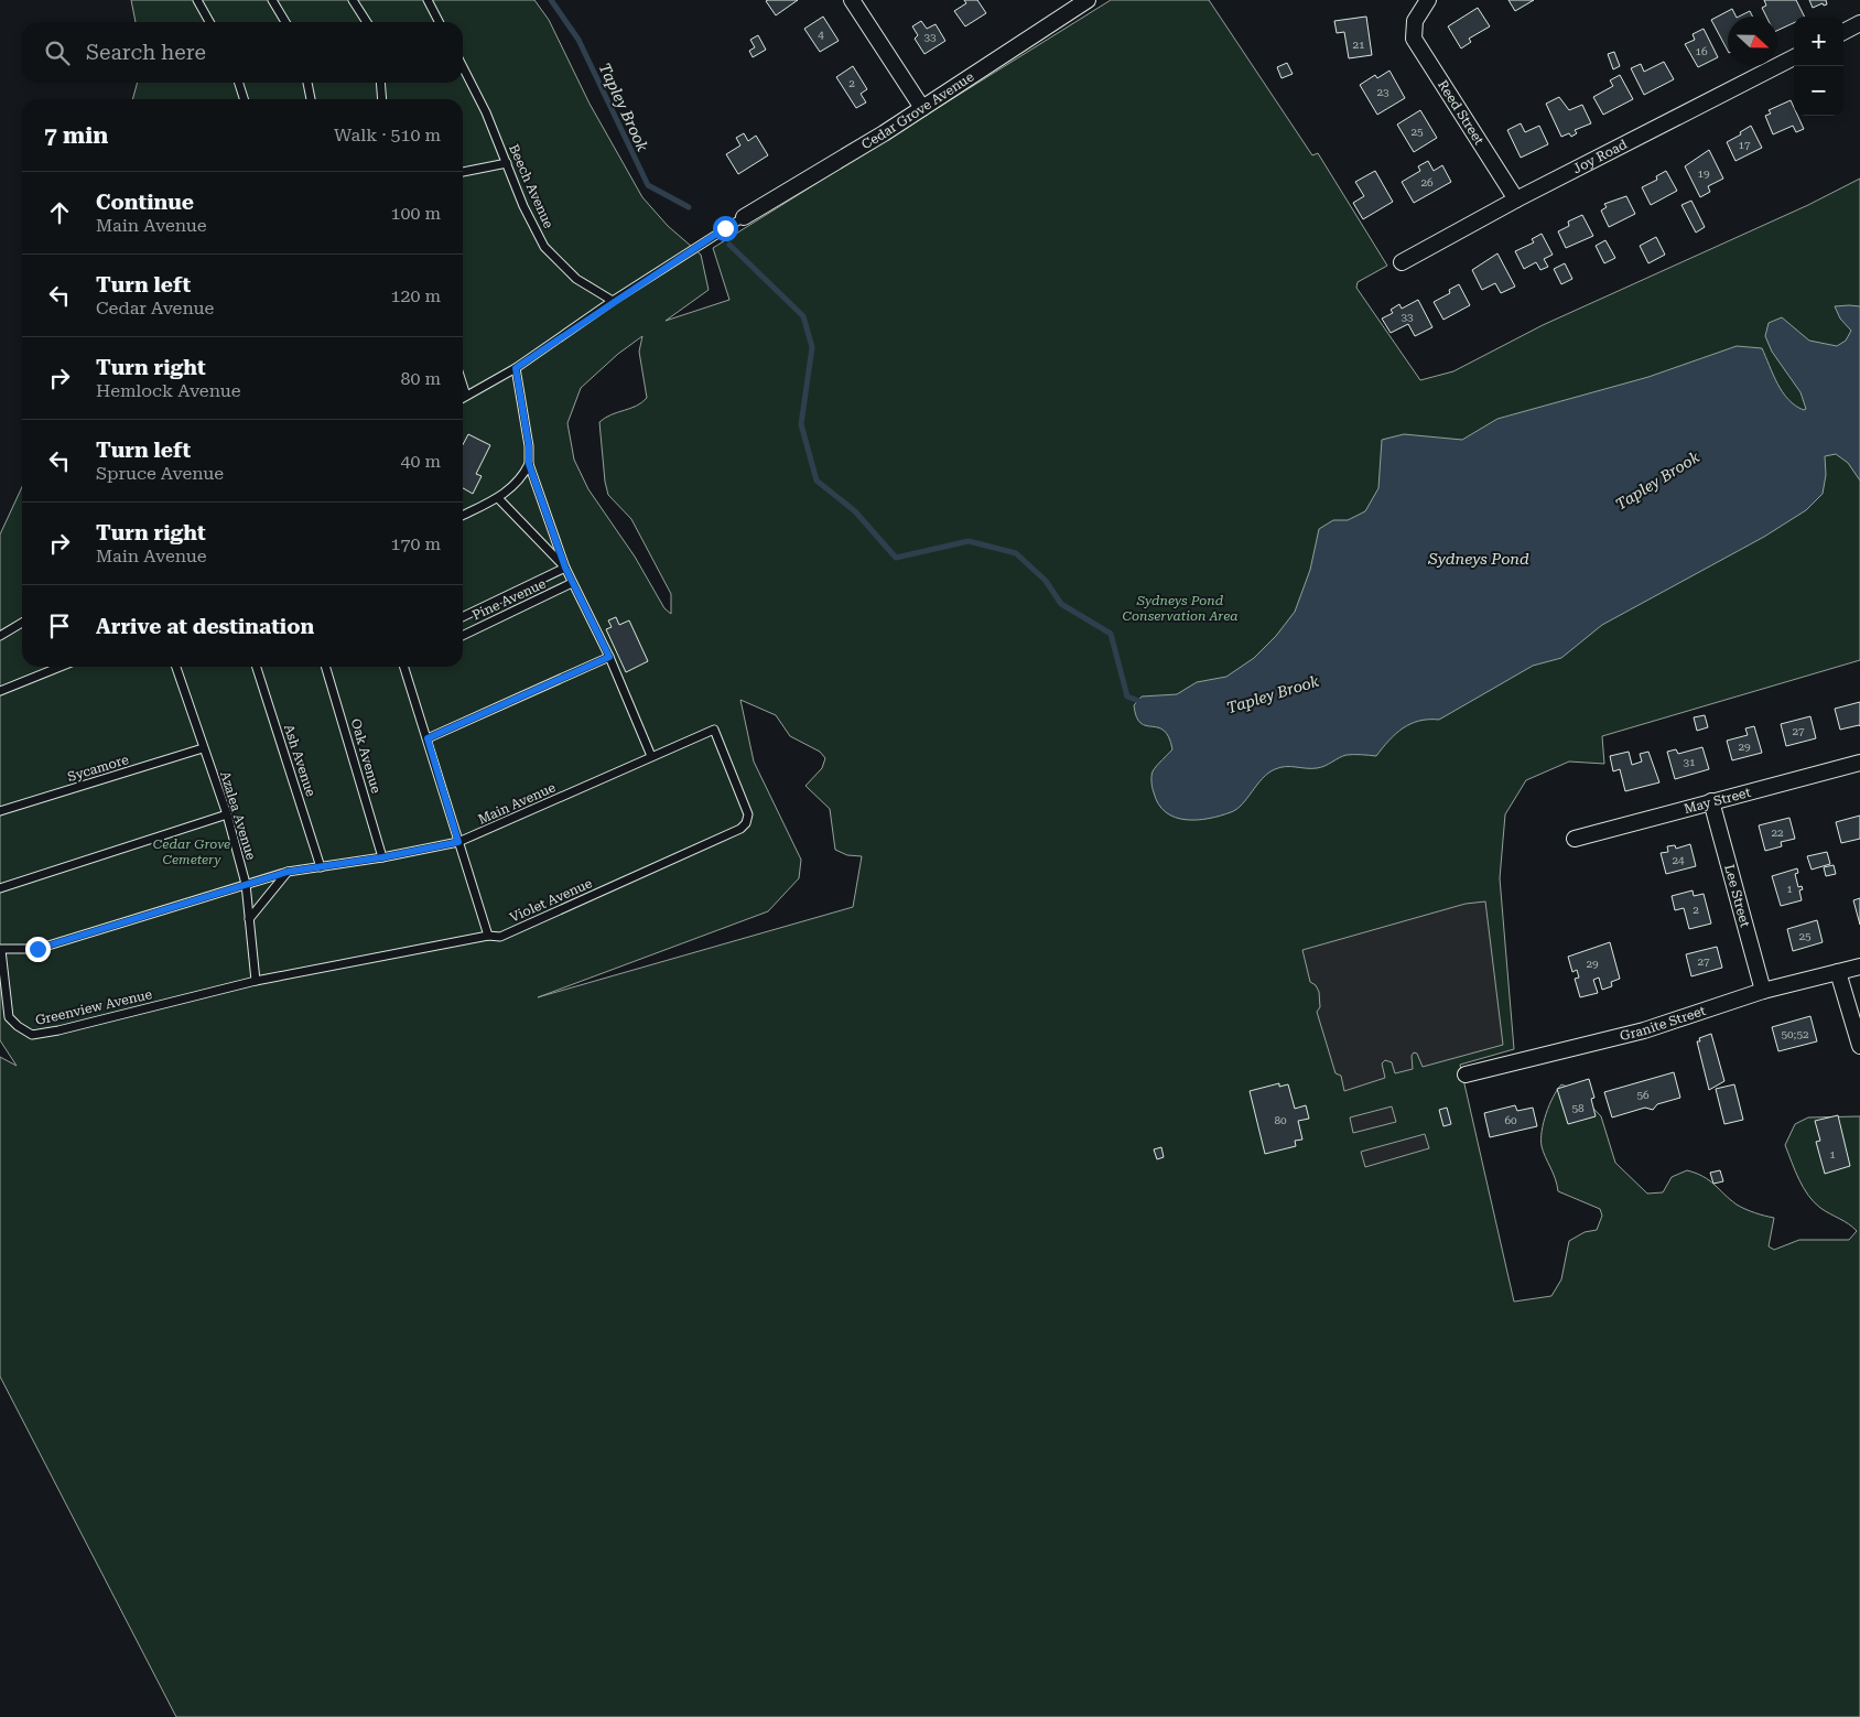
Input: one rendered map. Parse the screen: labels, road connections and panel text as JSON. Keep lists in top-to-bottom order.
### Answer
{
  "streets": {
    "street": [
      "Cedar Grove Avenue",
      "Reed Street",
      "Joy Road",
      "May Street",
      "Lee Street",
      "Granite Street"
    ],
    "lane": [
      "Beech Avenue",
      "Pine Avenue",
      "Oak Avenue",
      "Ash Avenue",
      "Sycamore",
      "Main Avenue",
      "Azalea Avenue",
      "Violet Avenue",
      "Greenview Avenue"
    ]
  },
  "crossings": [
    ["Reed Street", "Joy Road"],
    ["Oak Avenue", "Main Avenue"],
    ["Ash Avenue", "Main Avenue"],
    ["Sycamore", "Azalea Avenue"],
    ["May Street", "Lee Street"],
    ["Main Avenue", "Azalea Avenue"],
    ["Main Avenue", "Violet Avenue"],
    ["Main Avenue", "Greenview Avenue"],
    ["Azalea Avenue", "Violet Avenue"],
    ["Azalea Avenue", "Greenview Avenue"],
    ["Lee Street", "Granite Street"],
    ["Violet Avenue", "Greenview Avenue"]
  ],
  "water": ["Tapley Brook", "Sydneys Pond"],
  "parks": ["Sydneys Pond Conservation Area", "Cedar Grove Cemetery"],
  "house_numbers": [
    "4",
    "33",
    "21",
    "16",
    "2",
    "23",
    "25",
    "17",
    "19",
    "26",
    "33",
    "27",
    "29",
    "31",
    "22",
    "24",
    "1",
    "2",
    "25",
    "27",
    "29",
    "50;52",
    "56",
    "58",
    "80",
    "60",
    "1"
  ],
  "north": "right",
  "page": {
    "map_buttons": ["+", "−"],
    "search": "Search here",
    "heading": ["7 min", "Walk · 510 m"],
    "list": [
      ["Continue", "Main Avenue", "100 m"],
      ["Turn left", "Cedar Avenue", "120 m"],
      ["Turn right", "Hemlock Avenue", "80 m"],
      ["Turn left", "Spruce Avenue", "40 m"],
      ["Turn right", "Main Avenue", "170 m"],
      "Arrive at destination"
    ]
  }
}
